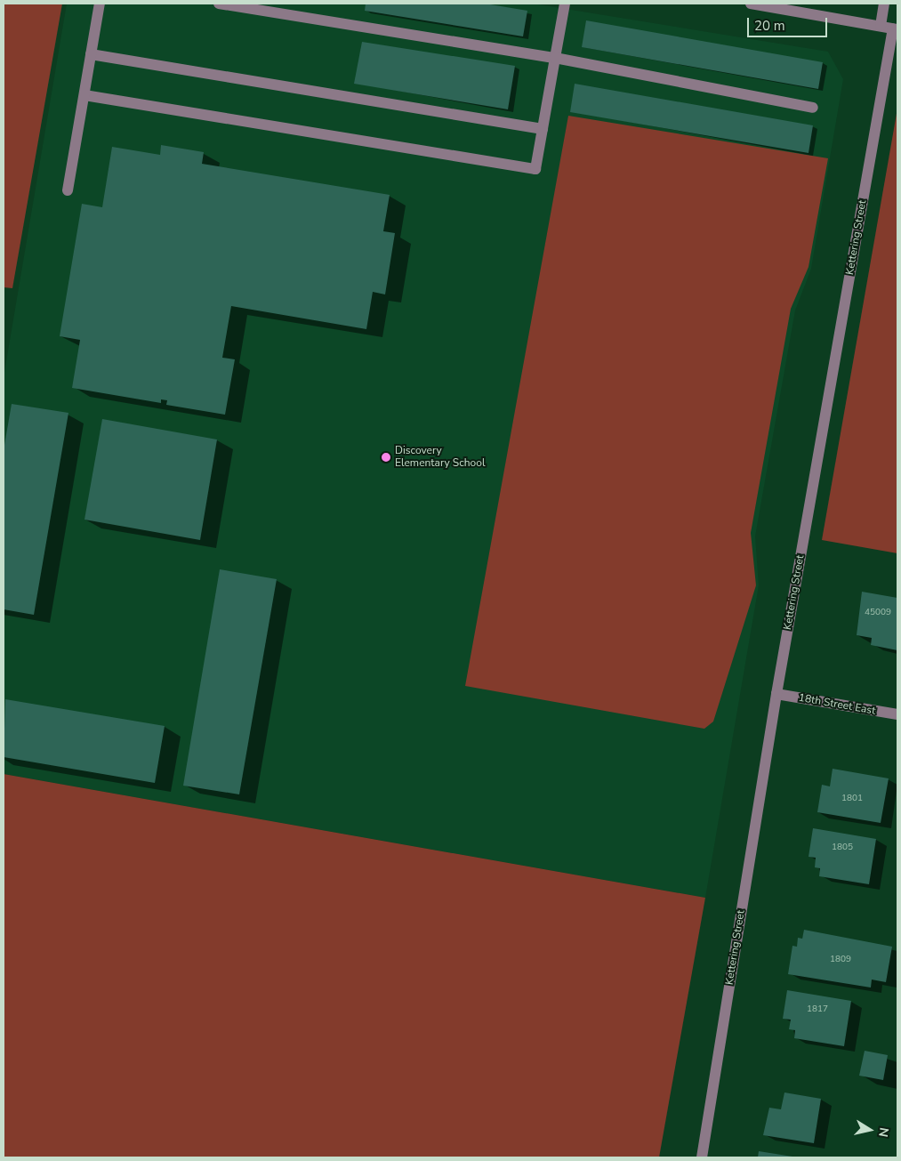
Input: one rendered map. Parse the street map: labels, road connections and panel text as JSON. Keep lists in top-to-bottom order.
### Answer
{
  "streets": {
    "street": ["Kettering Street", "18th Street East"]
  },
  "crossings": [
    ["Kettering Street", "18th Street East"]
  ],
  "places": ["Discovery Elementary School"],
  "house_numbers": [
    "45009",
    "1801",
    "1805",
    "1809",
    "1817"
  ],
  "scale_bar": "20 m",
  "north": "right"
}
